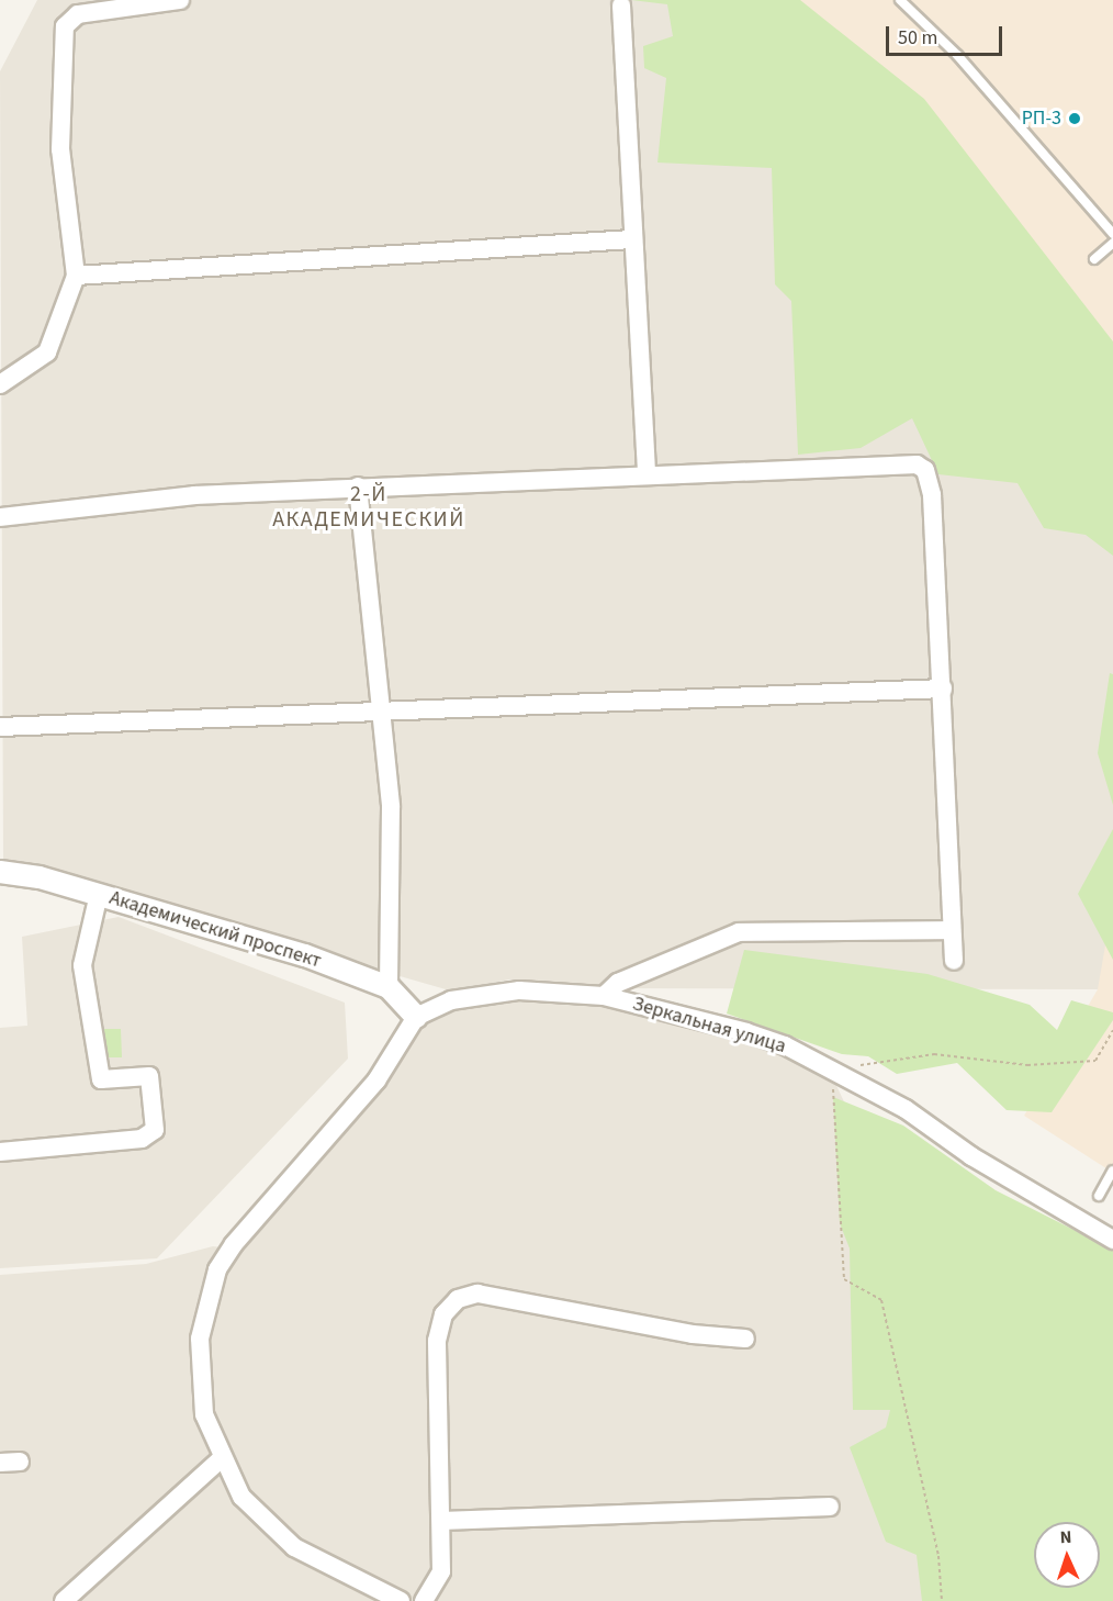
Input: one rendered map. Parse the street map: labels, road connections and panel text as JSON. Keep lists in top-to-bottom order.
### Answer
{
  "streets": {
    "street": ["Академический проспект", "Зеркальная улица"]
  },
  "crossings": [
    ["Академический проспект", "Зеркальная улица"]
  ],
  "districts": ["2-Й АКАДЕМИЧЕСКИЙ"],
  "places": ["РП-3"],
  "scale_bar": "50 m",
  "north": "top"
}
